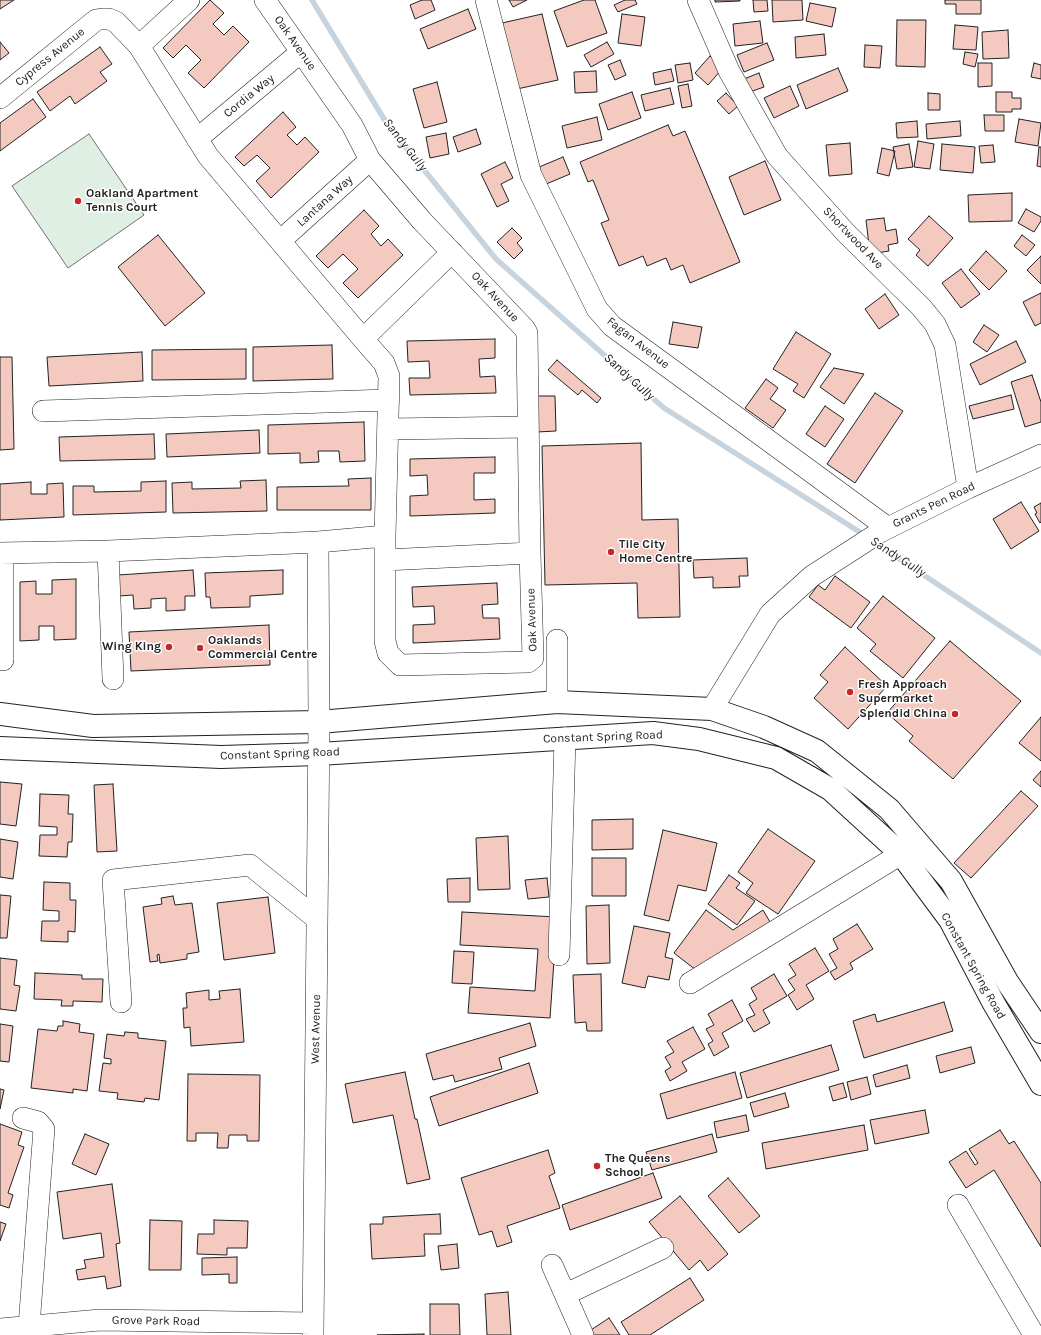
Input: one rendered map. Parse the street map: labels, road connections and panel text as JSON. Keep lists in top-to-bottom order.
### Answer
{
  "streets": {
    "main road": ["Constant Spring Road"],
    "street": [
      "Oak Avenue",
      "Cypress Avenue",
      "Cordia Way",
      "Lantana Way",
      "Shortwood Ave",
      "Fagan Avenue",
      "Grants Pen Road",
      "West Avenue",
      "Grove Park Road"
    ]
  },
  "crossings": [
    ["Oak Avenue", "Cordia Way"],
    ["Oak Avenue", "Lantana Way"],
    ["Shortwood Ave", "Grants Pen Road"],
    ["Fagan Avenue", "Grants Pen Road"],
    ["Grants Pen Road", "Constant Spring Road"],
    ["Constant Spring Road", "West Avenue"],
    ["West Avenue", "Grove Park Road"]
  ],
  "water": ["Sandy Gully"],
  "places": [
    "Oakland Apartment Tennis Court",
    "Tile City Home Centre",
    "Wing King",
    "Oaklands Commercial Centre",
    "Fresh Approach Supermarket",
    "Splendid China",
    "The Queens School"
  ]
}
